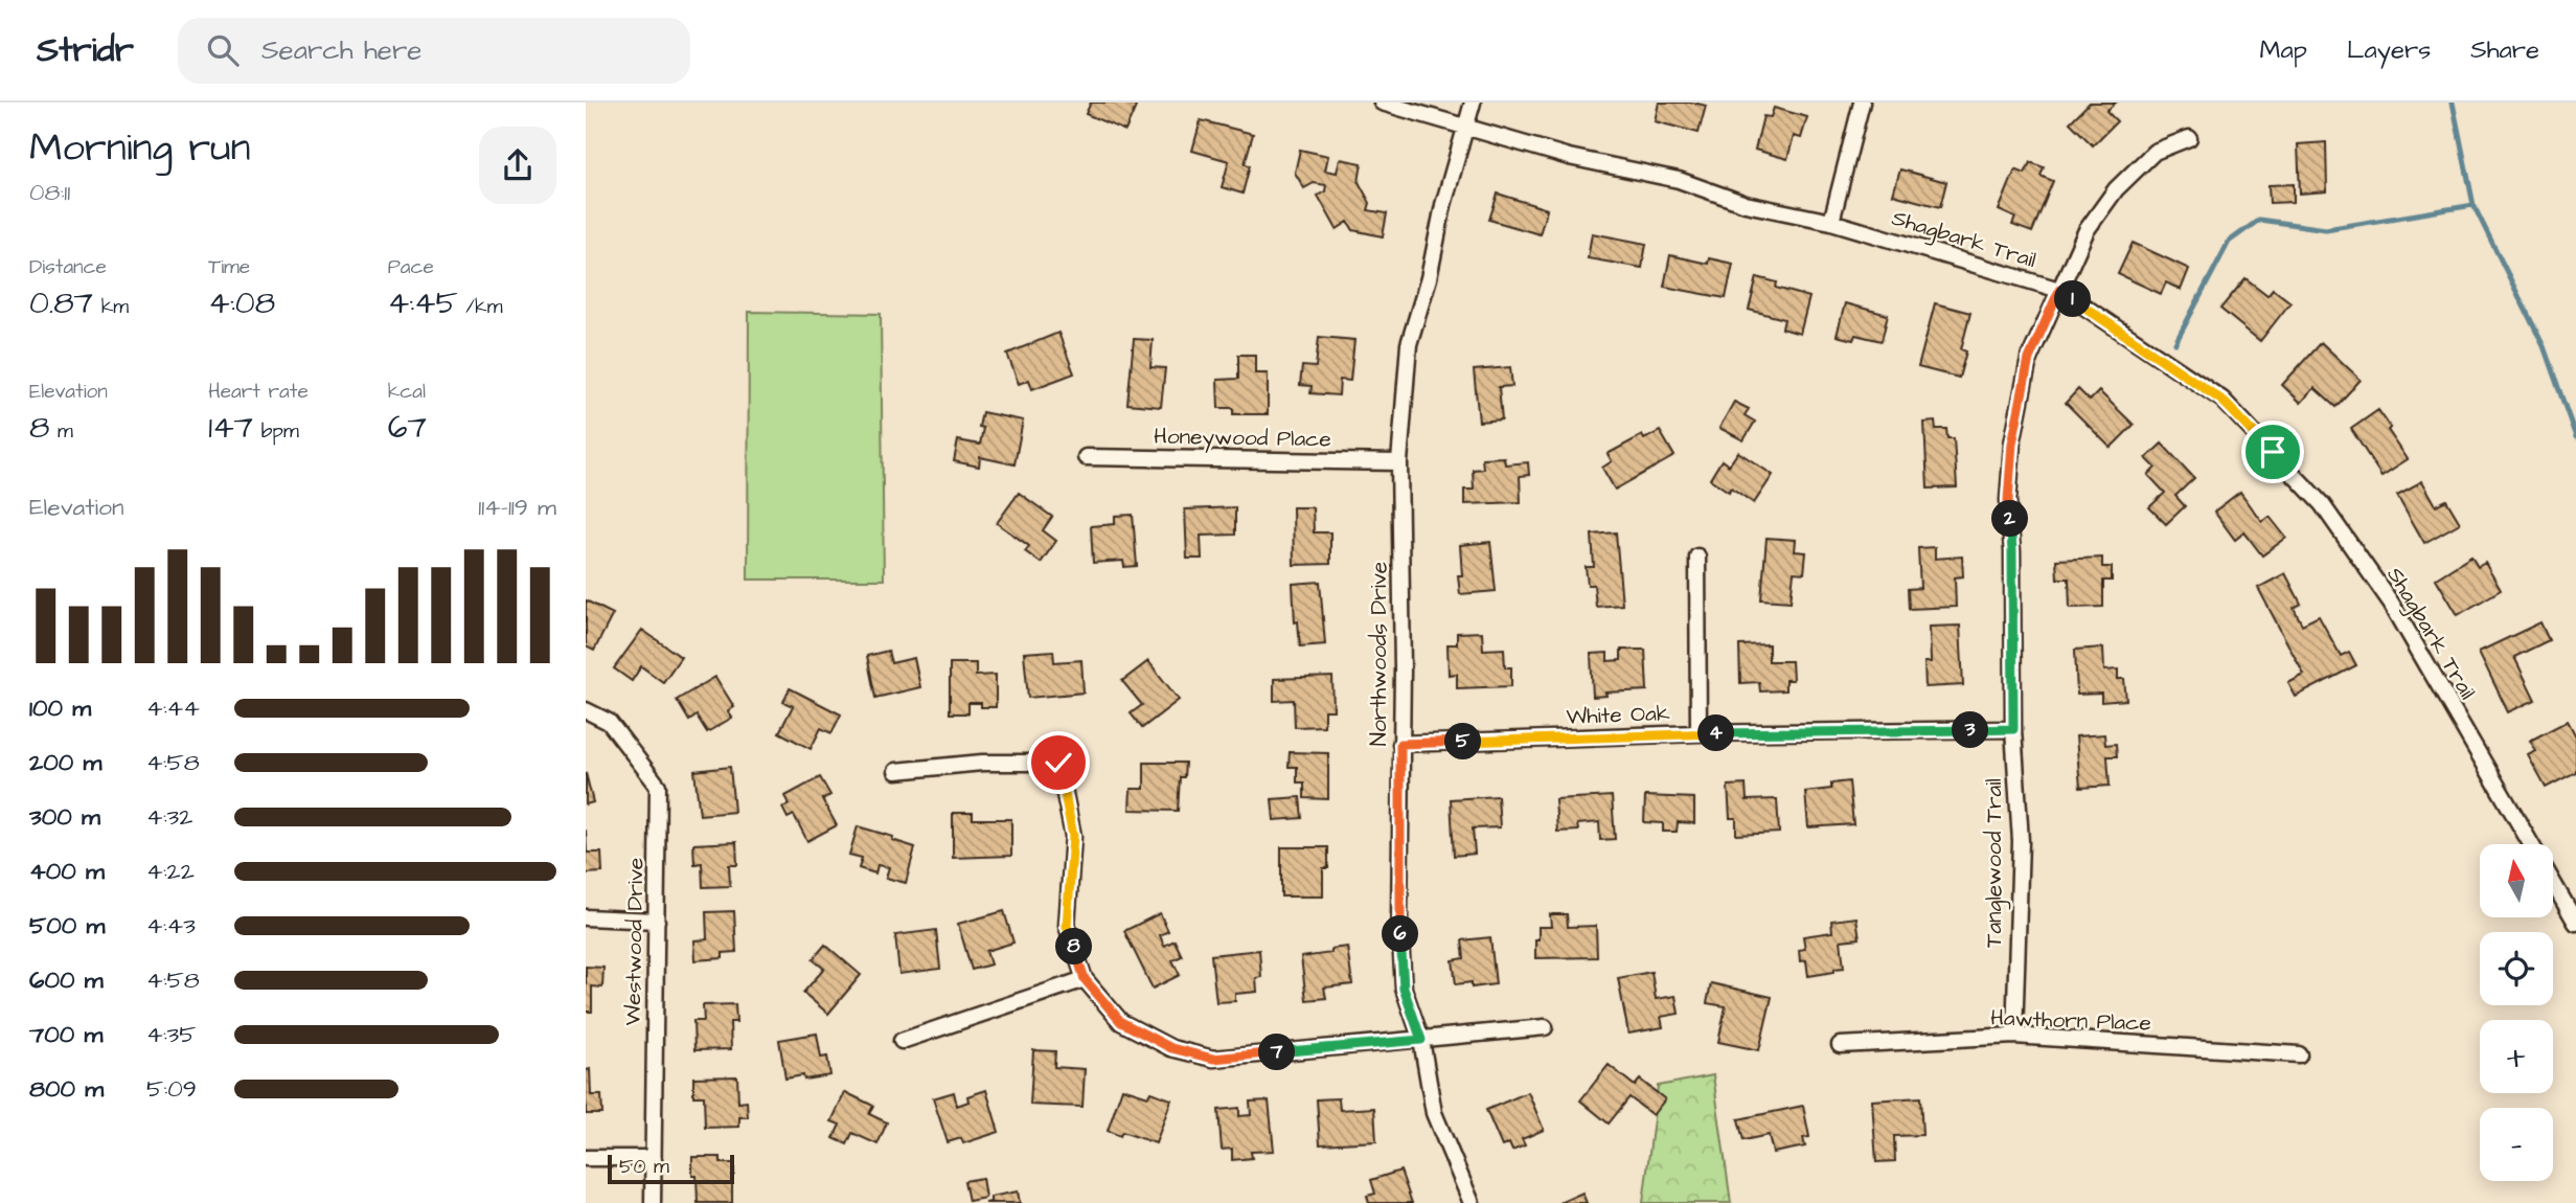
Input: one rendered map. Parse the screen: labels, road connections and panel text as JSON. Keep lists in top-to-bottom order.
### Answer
{
  "streets": {
    "street": [
      "Shagbark Trail",
      "Honeywood Place",
      "Northwoods Drive",
      "White Oak",
      "Tanglewood Trail",
      "Westwood Drive",
      "Hawthorn Place"
    ]
  },
  "crossings": [
    ["Shagbark Trail", "Northwoods Drive"],
    ["Shagbark Trail", "Tanglewood Trail"],
    ["Honeywood Place", "Northwoods Drive"],
    ["Northwoods Drive", "White Oak"],
    ["White Oak", "Tanglewood Trail"],
    ["Tanglewood Trail", "Hawthorn Place"]
  ],
  "scale_bar": "50 m",
  "north": "top",
  "page": {
    "header": "Stridr",
    "search": "Search here",
    "nav": ["Map", "Layers", "Share"],
    "heading": ["Morning run", "08:11"],
    "stats": [
      ["Distance", "0.87 km"],
      ["Time", "4:08"],
      ["Pace", "4:45 /km"],
      ["Elevation", "8 m"],
      ["Heart rate", "147 bpm"],
      ["kcal", "67"]
    ],
    "pins": [
      "1",
      "2",
      "3",
      "4",
      "5",
      "6",
      "8",
      "7"
    ],
    "chart": ["Elevation", "114–119 m"],
    "list": [
      {
        "name": "100 m",
        "note": "4:44"
      },
      {
        "name": "200 m",
        "note": "4:58"
      },
      {
        "name": "300 m",
        "note": "4:32"
      },
      {
        "name": "400 m",
        "note": "4:22"
      },
      {
        "name": "500 m",
        "note": "4:43"
      },
      {
        "name": "600 m",
        "note": "4:58"
      },
      {
        "name": "700 m",
        "note": "4:35"
      },
      {
        "name": "800 m",
        "note": "5:09"
      }
    ],
    "map_buttons": ["+", "−"],
    "scale": "50 m"
  }
}
